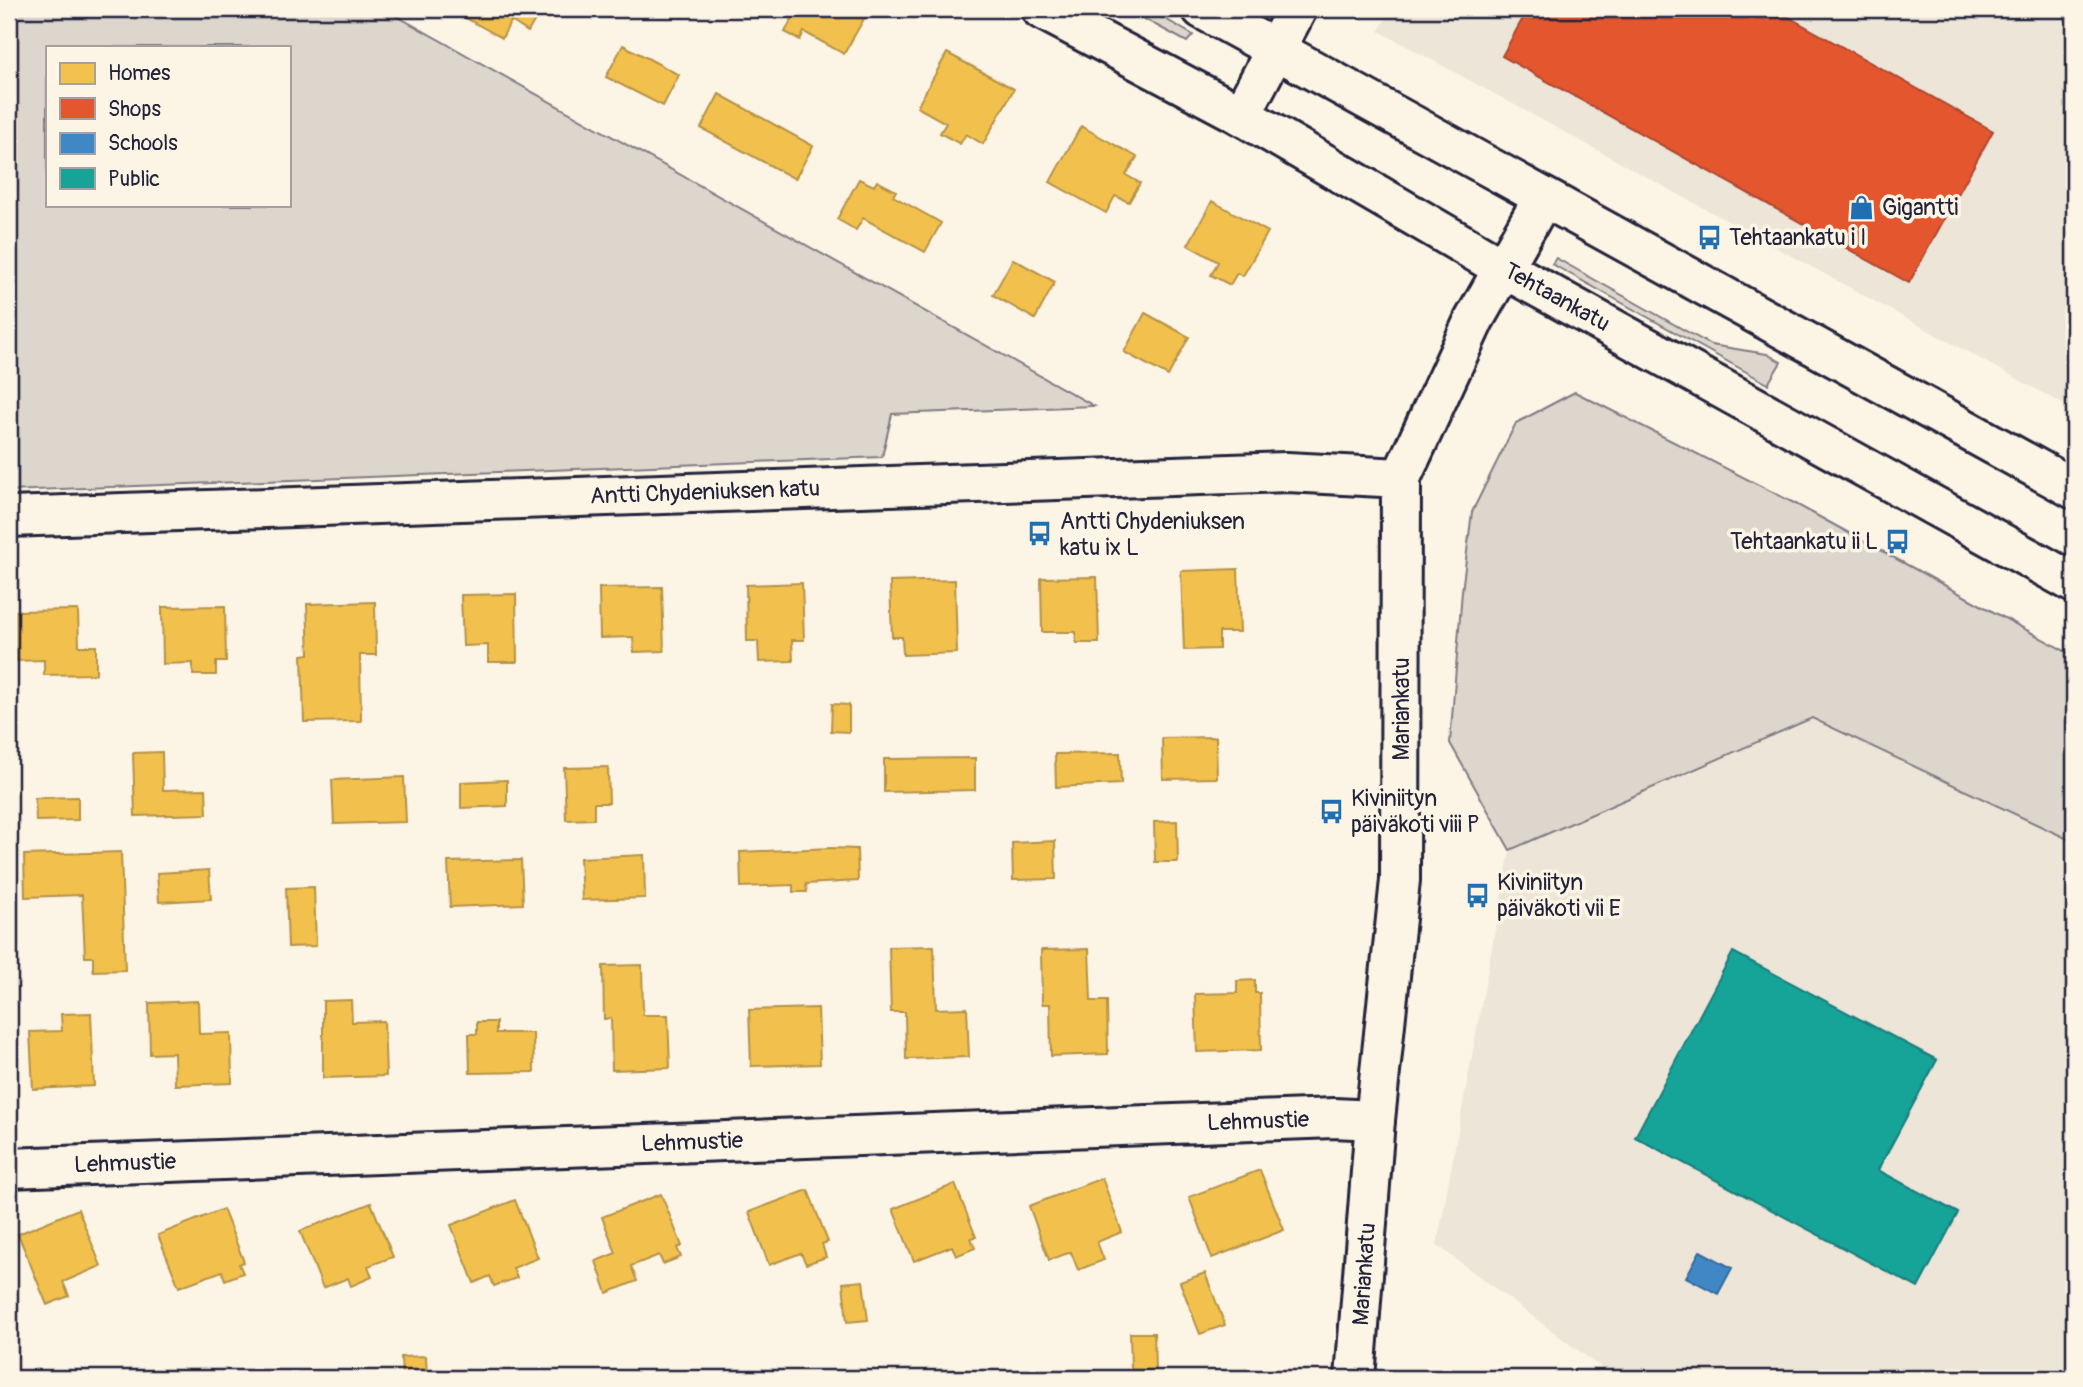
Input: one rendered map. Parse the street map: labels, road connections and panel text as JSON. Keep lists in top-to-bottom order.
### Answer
{
  "streets": {
    "main road": [
      "Tehtaankatu",
      "Antti Chydeniuksen katu",
      "Mariankatu",
      "Lehmustie"
    ]
  },
  "crossings": [
    ["Tehtaankatu", "Mariankatu"],
    ["Antti Chydeniuksen katu", "Mariankatu"],
    ["Mariankatu", "Lehmustie"]
  ],
  "places": {
    "shop": ["Gigantti"],
    "bus stop": [
      "Tehtaankatu i I",
      "Antti Chydeniuksen katu ix L",
      "Tehtaankatu ii L",
      "Kiviniityn päiväkoti viii P",
      "Kiviniityn päiväkoti vii E"
    ]
  },
  "legend": [
    "Homes",
    "Shops",
    "Schools",
    "Public"
  ]
}
